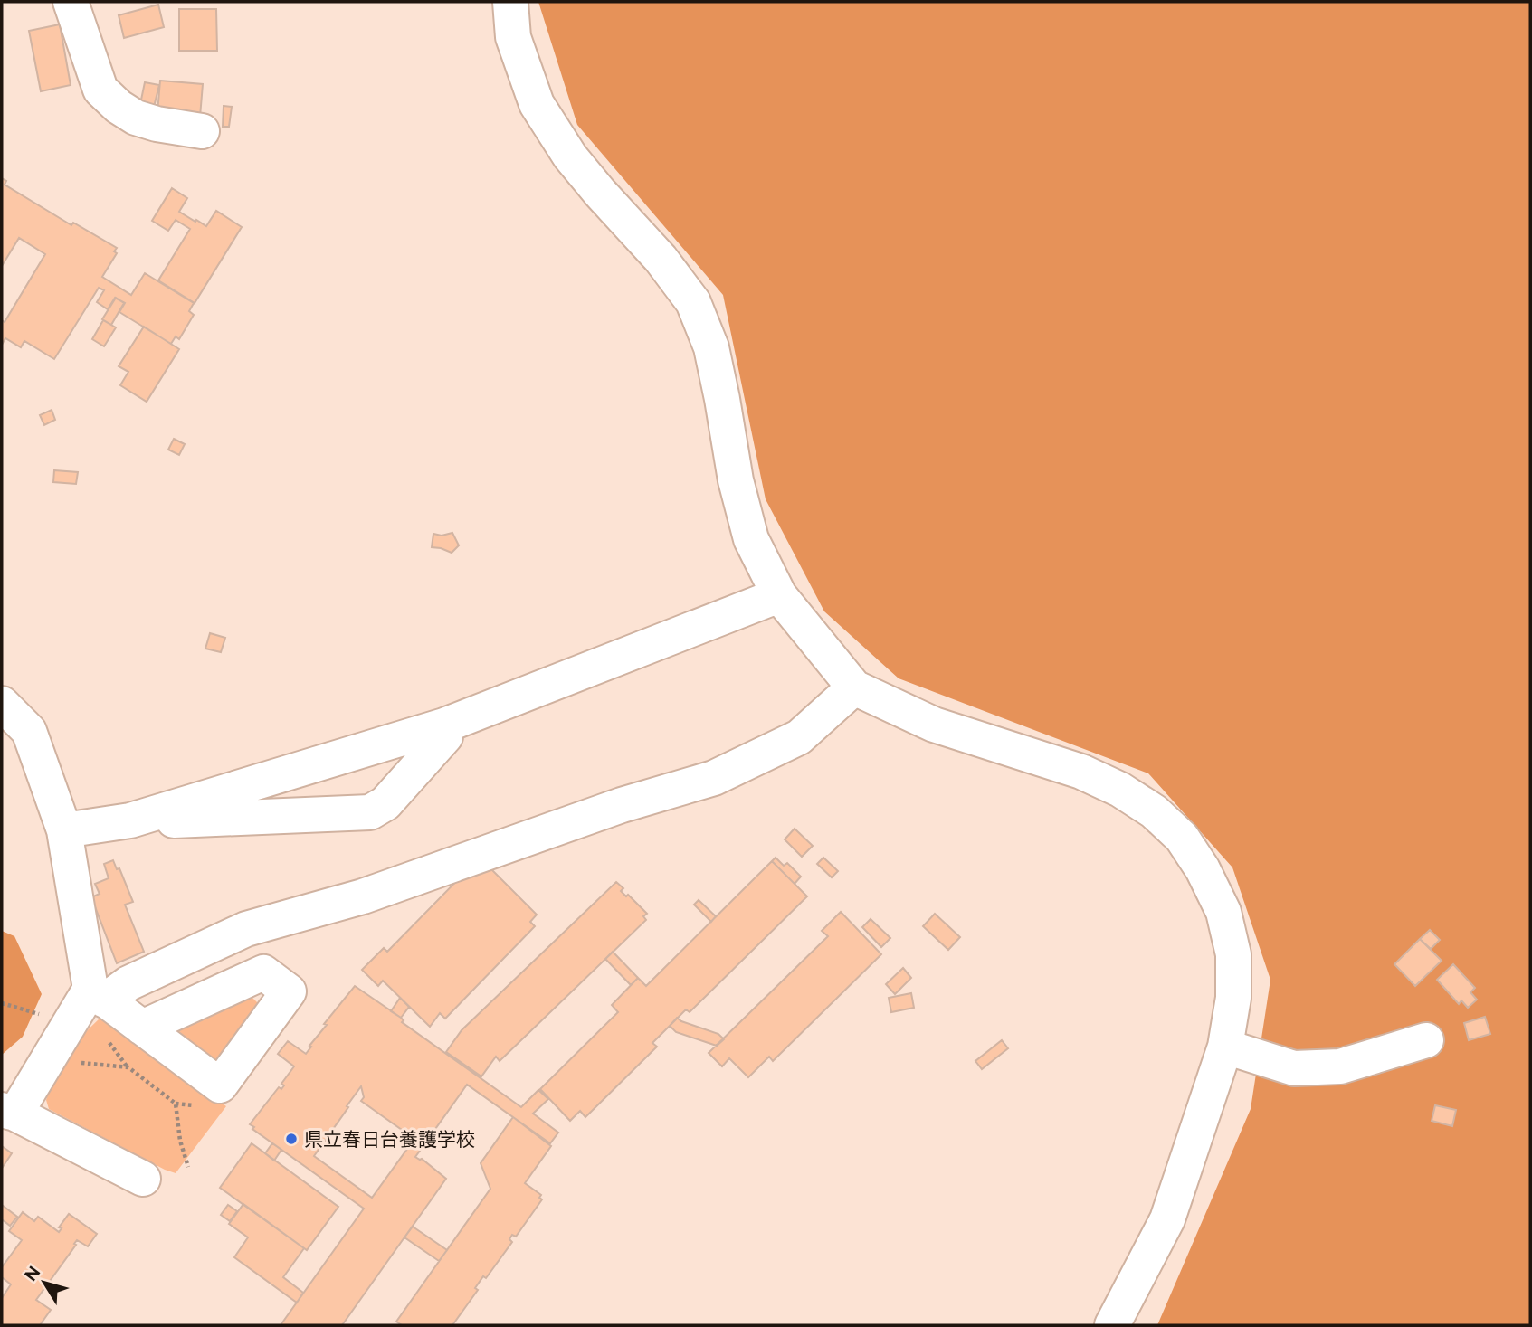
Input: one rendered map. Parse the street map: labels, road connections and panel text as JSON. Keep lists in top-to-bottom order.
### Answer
{
  "places": ["県立春日台養護学校"],
  "north": "top left"
}
